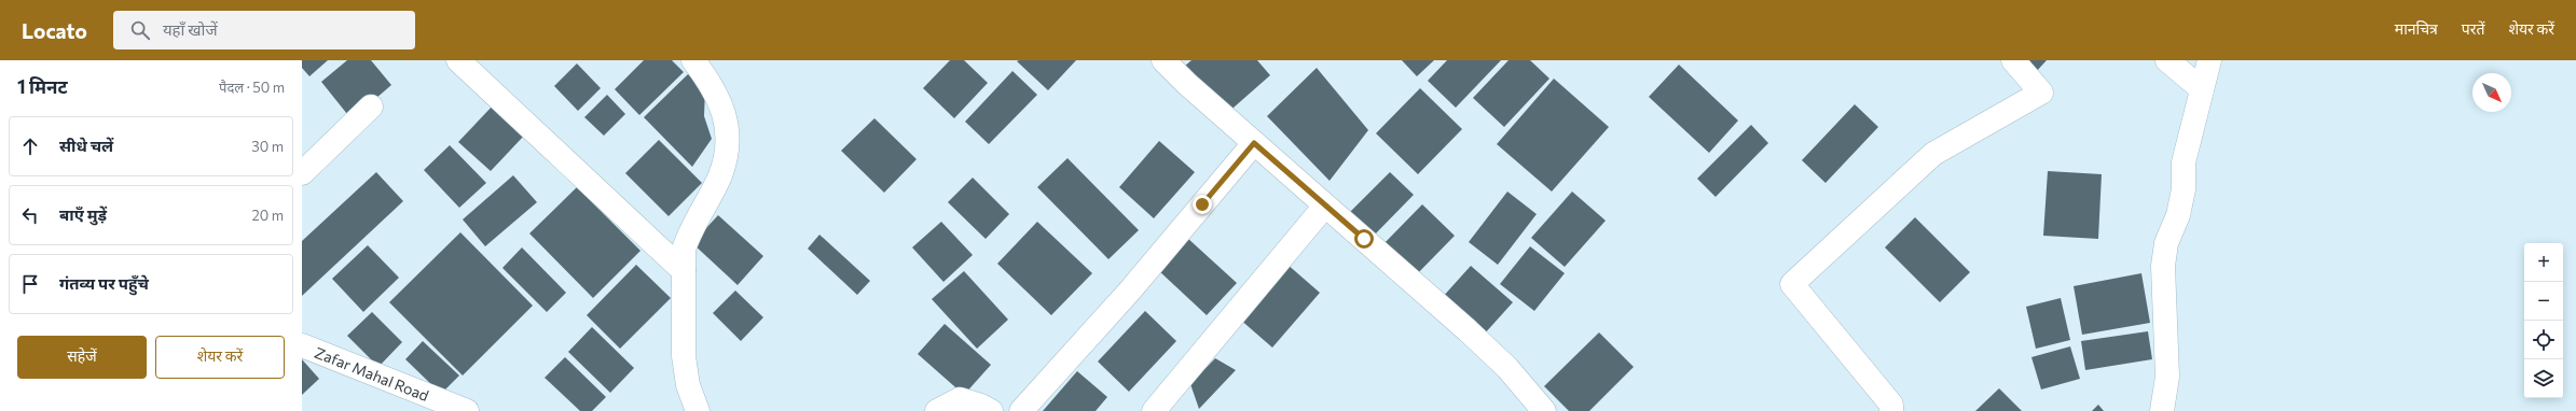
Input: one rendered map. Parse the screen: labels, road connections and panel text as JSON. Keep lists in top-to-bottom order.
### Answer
{
  "streets": {
    "street": ["Zafar Mahal Road"]
  },
  "north": "bottom right",
  "page": {
    "header": "Locato",
    "search": "यहाँ खोजें",
    "nav": ["मानचित्र", "परतें", "शेयर करें"],
    "heading": ["1 मिनट", "पैदल · 50 m"],
    "list": [
      ["सीधे चलें", "30 m"],
      ["बाएँ मुड़ें", "20 m"],
      "गंतव्य पर पहुँचे"
    ],
    "map_buttons": ["+", "−"],
    "buttons": ["सहेजें", "शेयर करें"]
  }
}
